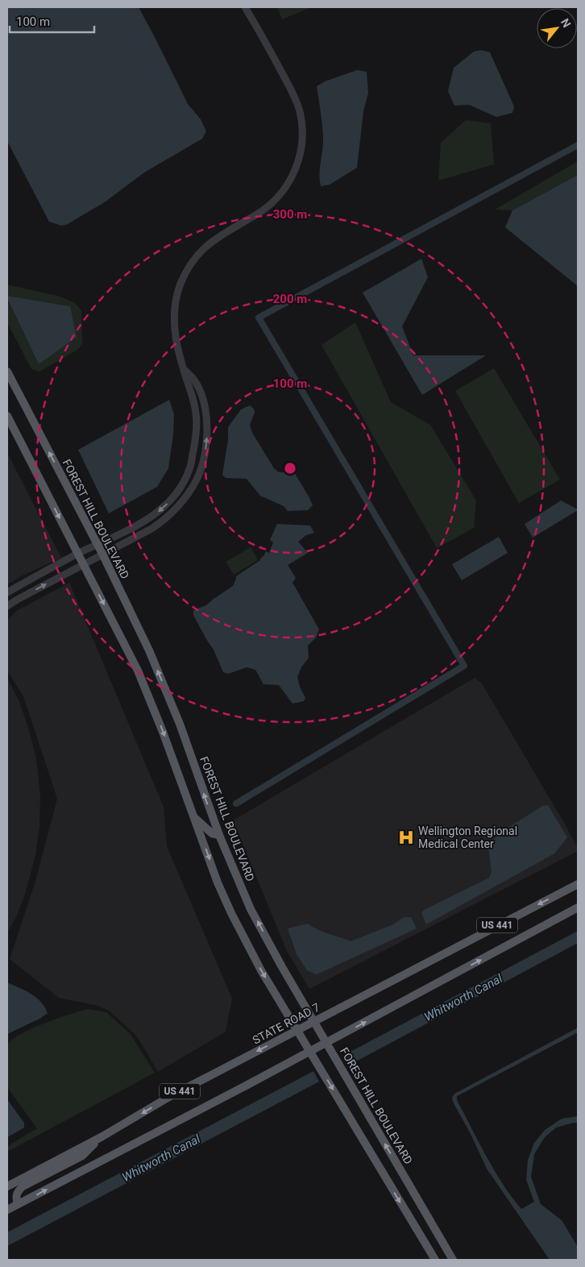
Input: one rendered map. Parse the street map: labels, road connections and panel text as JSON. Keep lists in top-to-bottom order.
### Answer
{
  "streets": {
    "main road": ["FOREST HILL BOULEVARD", "US 441", "STATE ROAD 7"]
  },
  "crossings": [
    ["FOREST HILL BOULEVARD", "US 441"],
    ["FOREST HILL BOULEVARD", "STATE ROAD 7"]
  ],
  "water": ["Whitworth Canal"],
  "places": {
    "hospital": ["Wellington Regional Medical Center"]
  },
  "scale_bar": "100 m",
  "north": "top right",
  "rings": ["300 m", "200 m", "100 m"]
}
